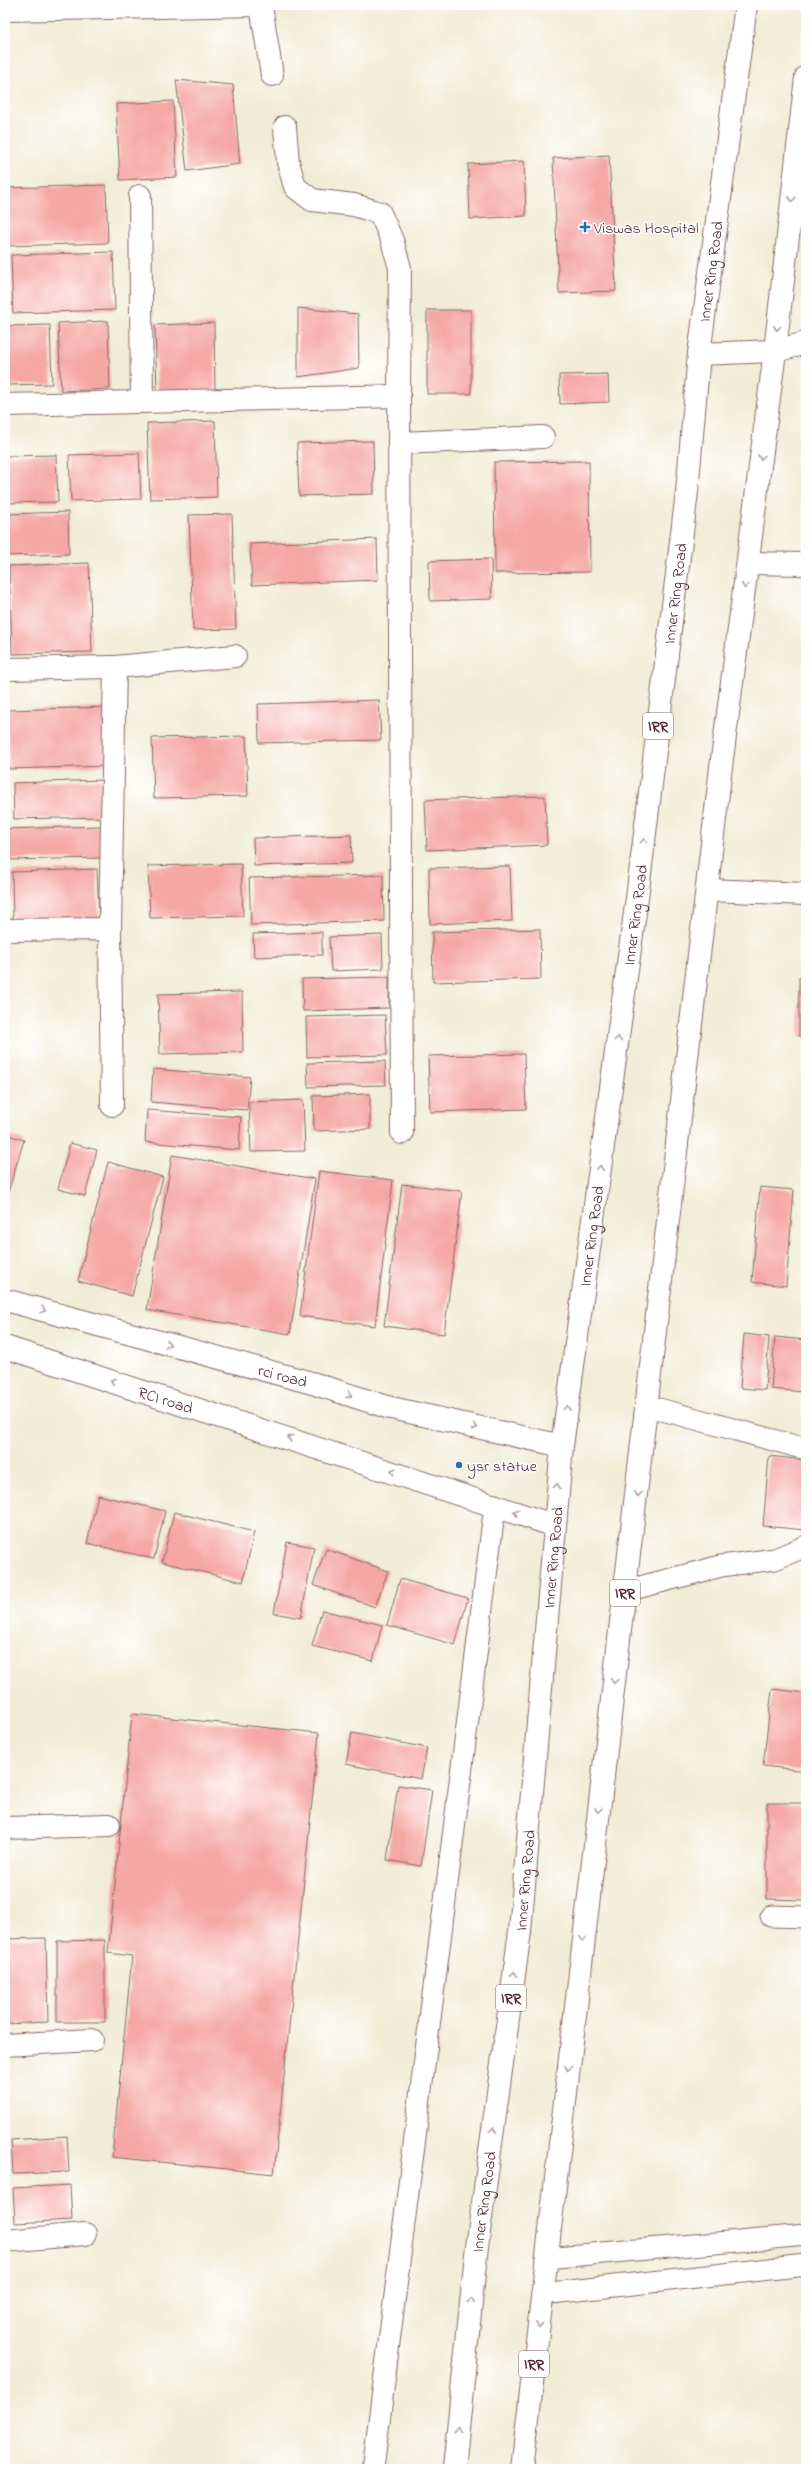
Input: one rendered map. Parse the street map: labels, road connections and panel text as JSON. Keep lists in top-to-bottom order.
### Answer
{
  "streets": {
    "main road": [
      "Inner Ring Road",
      "IRR",
      "rci road",
      "RCI road"
    ]
  },
  "crossings": [
    ["Inner Ring Road", "rci road"]
  ],
  "one_way": ["rci road", "RCI road"],
  "places": {
    "health": ["Viswas Hospital"],
    "other": ["ysr statue"]
  }
}
